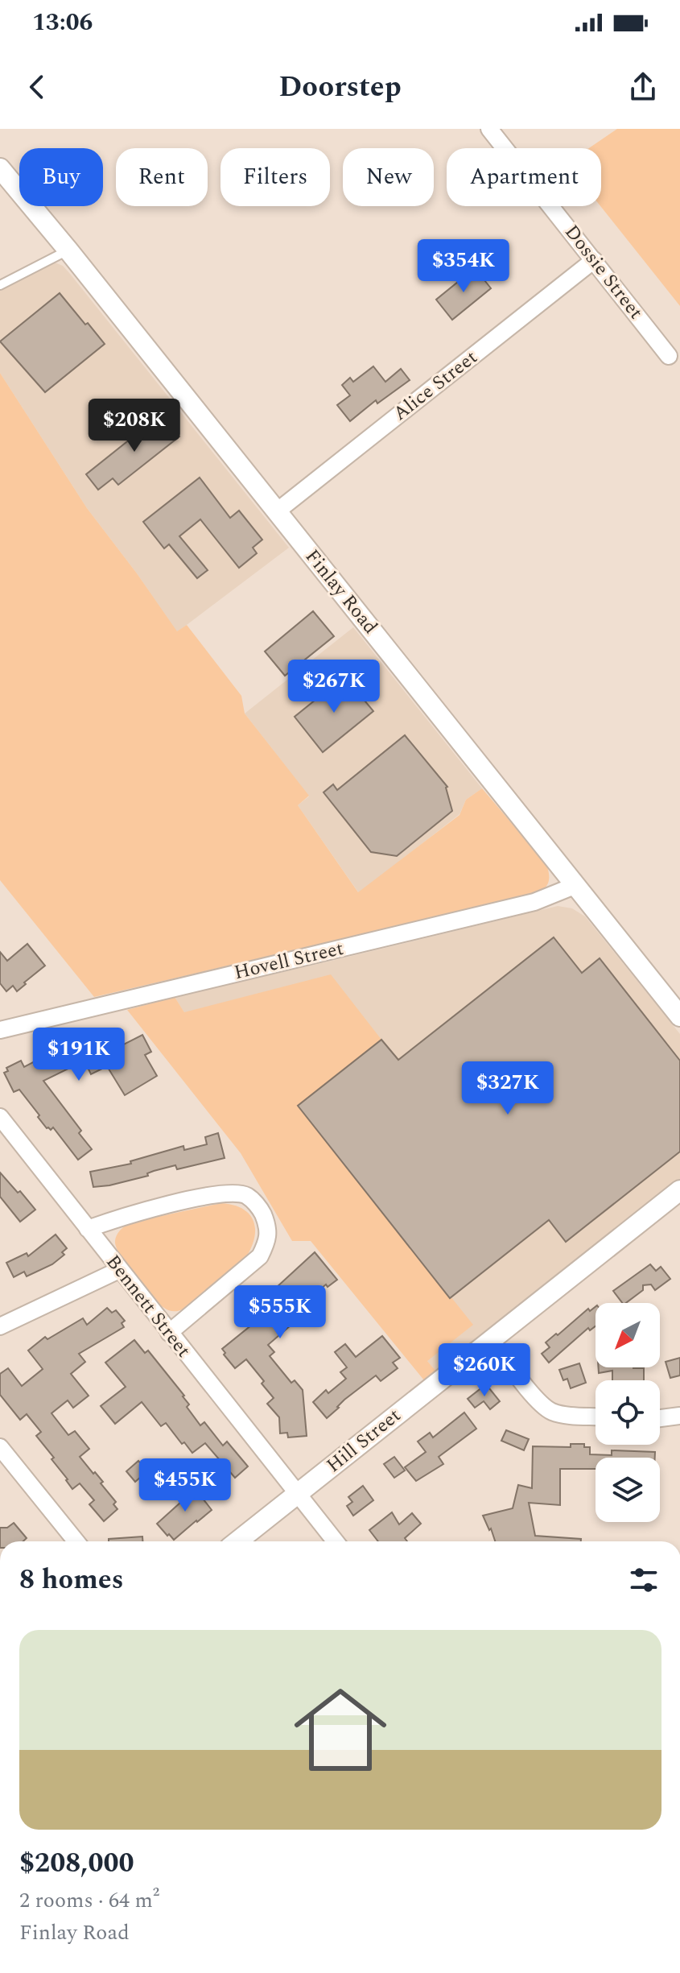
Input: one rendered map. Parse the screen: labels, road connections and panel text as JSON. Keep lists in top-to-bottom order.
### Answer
{
  "streets": {
    "street": [
      "Dossie Street",
      "Alice Street",
      "Finlay Road",
      "Hovell Street",
      "Bennett Street",
      "Hill Street"
    ]
  },
  "crossings": [
    ["Dossie Street", "Alice Street"],
    ["Alice Street", "Finlay Road"],
    ["Finlay Road", "Hovell Street"],
    ["Bennett Street", "Hill Street"]
  ],
  "north": "bottom left",
  "page": {
    "status": "13:06",
    "header": "Doorstep",
    "chip": [
      "Buy",
      "Rent",
      "Filters",
      "New",
      "Apartment"
    ],
    "price": [
      "$354K",
      "$208K",
      "$267K",
      "$191K",
      "$327K",
      "$555K",
      "$260K",
      "$455K"
    ],
    "heading": "8 homes",
    "list": [
      {
        "name": "$208,000",
        "note": "2 rooms · 64 m² · Finlay Road"
      }
    ]
  }
}
